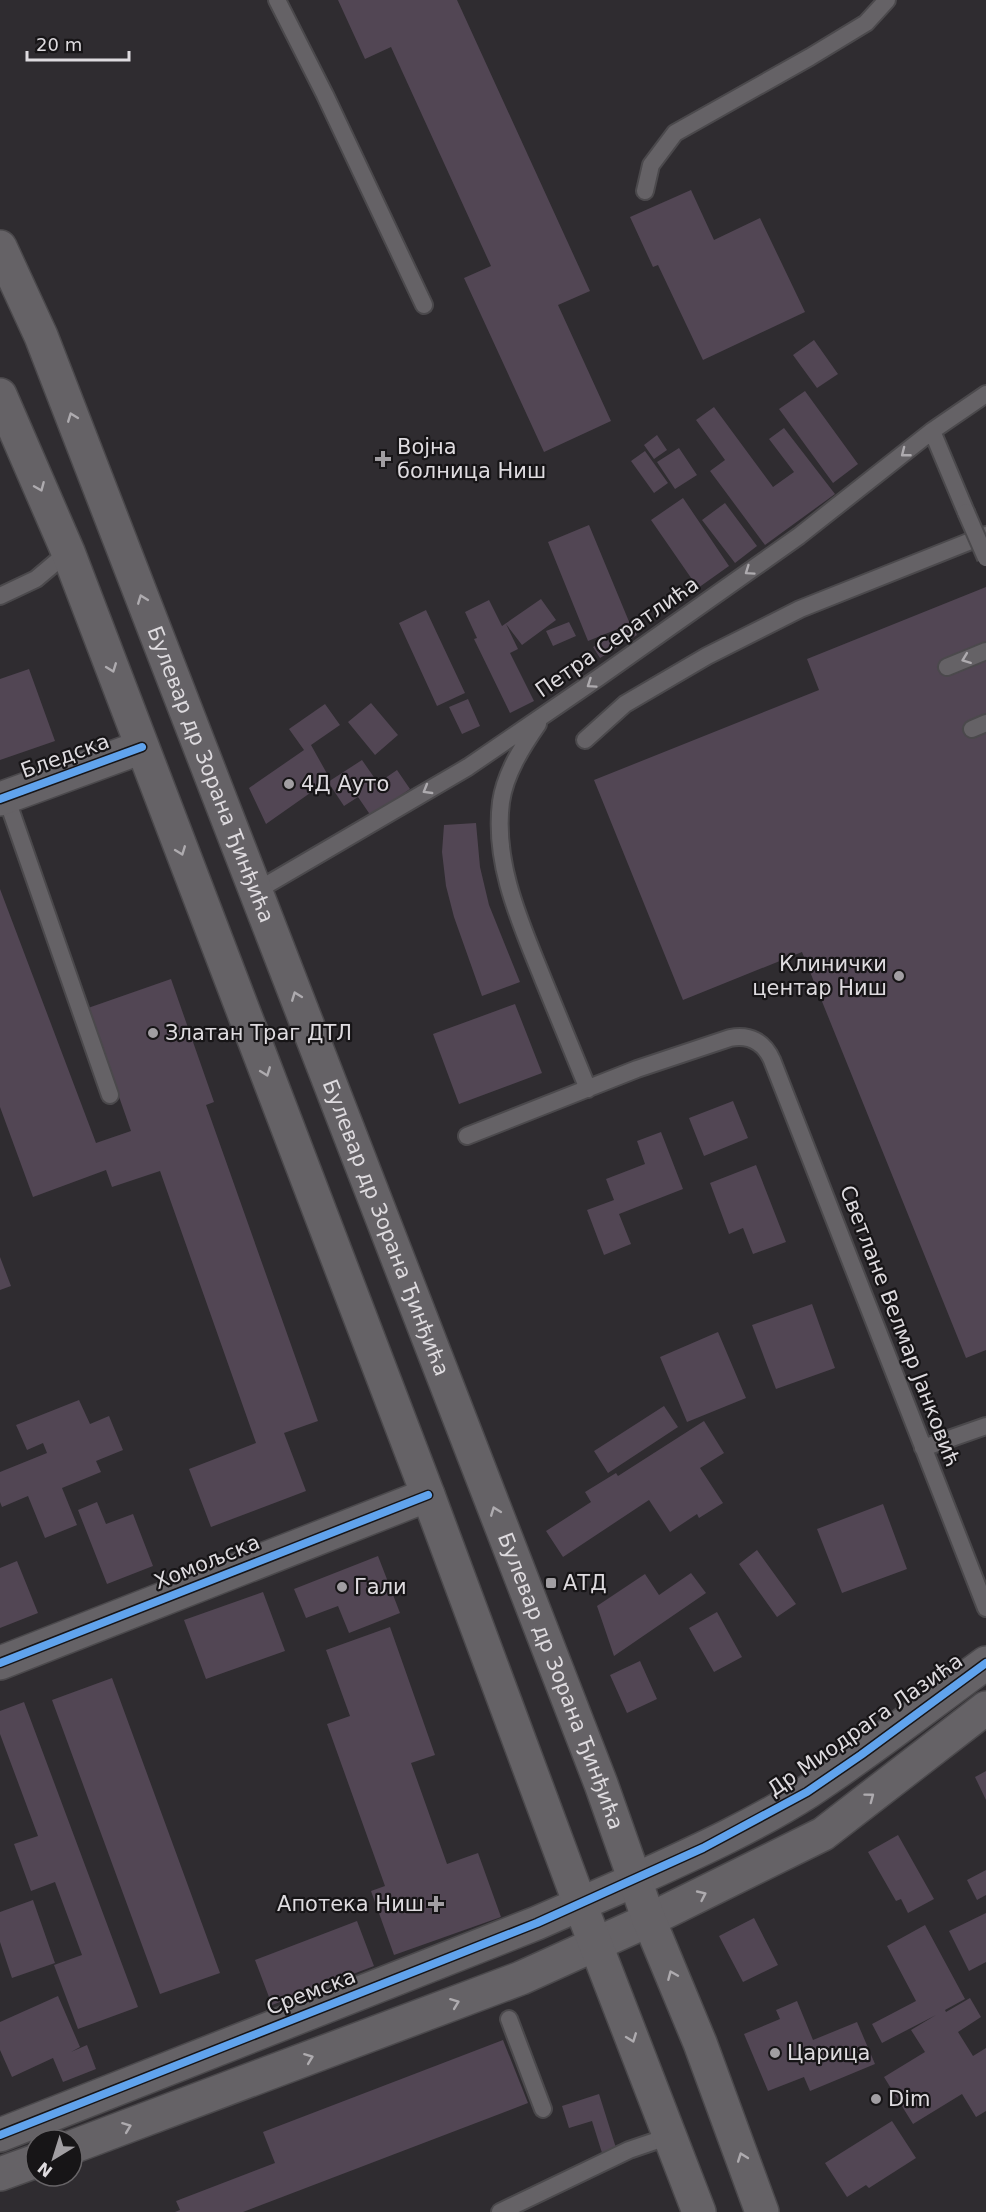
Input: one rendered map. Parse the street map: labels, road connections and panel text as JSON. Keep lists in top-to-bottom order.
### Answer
{
  "streets": {
    "main road": [
      "Бледска",
      "Булевар др Зорана Ђинђића",
      "Хомољска",
      "Др Миодрага Лазића",
      "Сремска"
    ],
    "lane": ["Петра Сератлића", "Светлане Велмар Јанковић"]
  },
  "crossings": [
    ["Петра Сератлића", "Булевар др Зорана Ђинђића"],
    ["Булевар др Зорана Ђинђића", "Др Миодрага Лазића"],
    ["Булевар др Зорана Ђинђића", "Сремска"],
    ["Др Миодрага Лазића", "Сремска"]
  ],
  "places": {
    "health": ["Војна болница Ниш", "Апотека Ниш"],
    "other": [
      "4Д Ауто",
      "Клинички центар Ниш",
      "Златан Траг ДТЛ",
      "Гали",
      "Царица",
      "Dim"
    ],
    "transit": ["АТД"]
  },
  "scale_bar": "20 m",
  "north": "bottom left"
}
